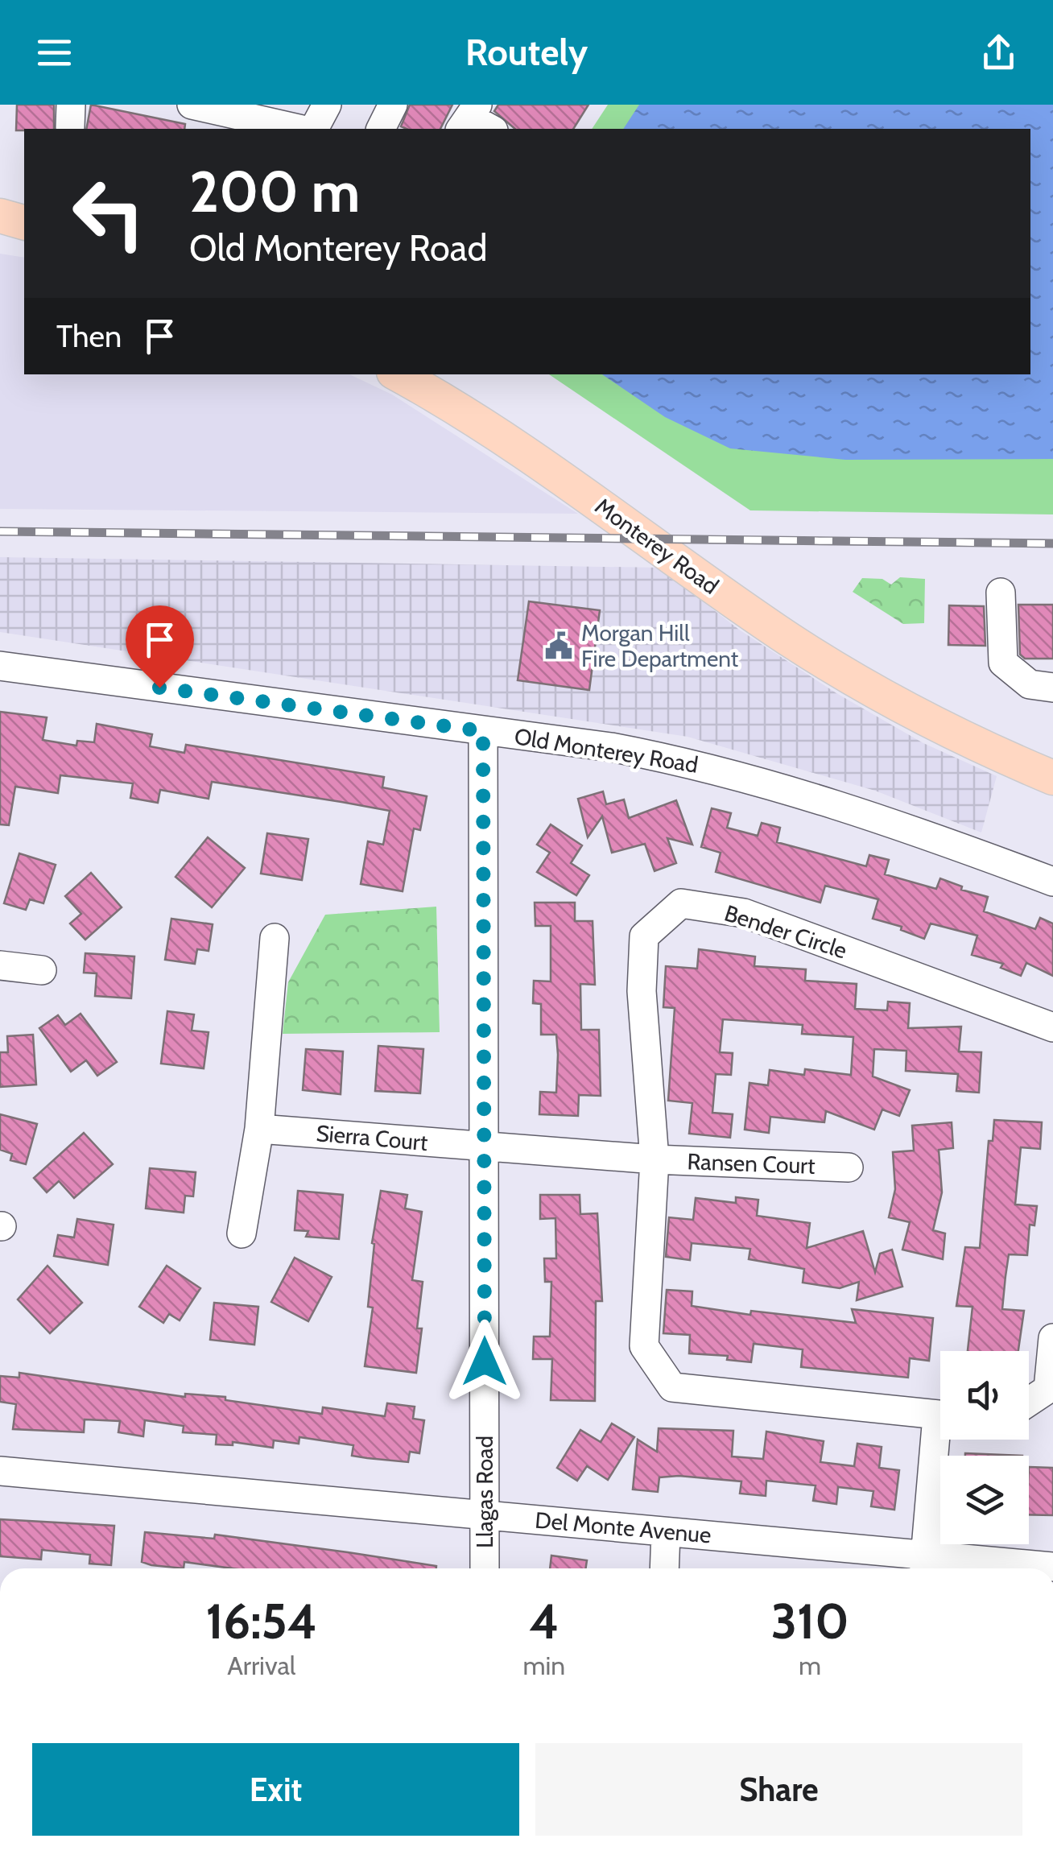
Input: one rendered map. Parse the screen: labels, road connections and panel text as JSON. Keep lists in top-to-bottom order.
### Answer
{
  "streets": {
    "main road": ["Monterey Road"],
    "street": [
      "Old Monterey Road",
      "Bender Circle",
      "Sierra Court",
      "Ransen Court",
      "Llagas Road",
      "Del Monte Avenue"
    ]
  },
  "crossings": [
    ["Old Monterey Road", "Llagas Road"],
    ["Bender Circle", "Ransen Court"],
    ["Bender Circle", "Del Monte Avenue"],
    ["Sierra Court", "Llagas Road"],
    ["Llagas Road", "Del Monte Avenue"]
  ],
  "places": {
    "public building": ["Morgan Hill Fire Department"]
  },
  "page": {
    "header": "Routely",
    "turn": ["200 m", "Old Monterey Road"],
    "then": "Then",
    "eta": [
      "16:54",
      "Arrival",
      "4",
      "min",
      "310",
      "m"
    ],
    "buttons": ["Exit", "Share"]
  }
}
